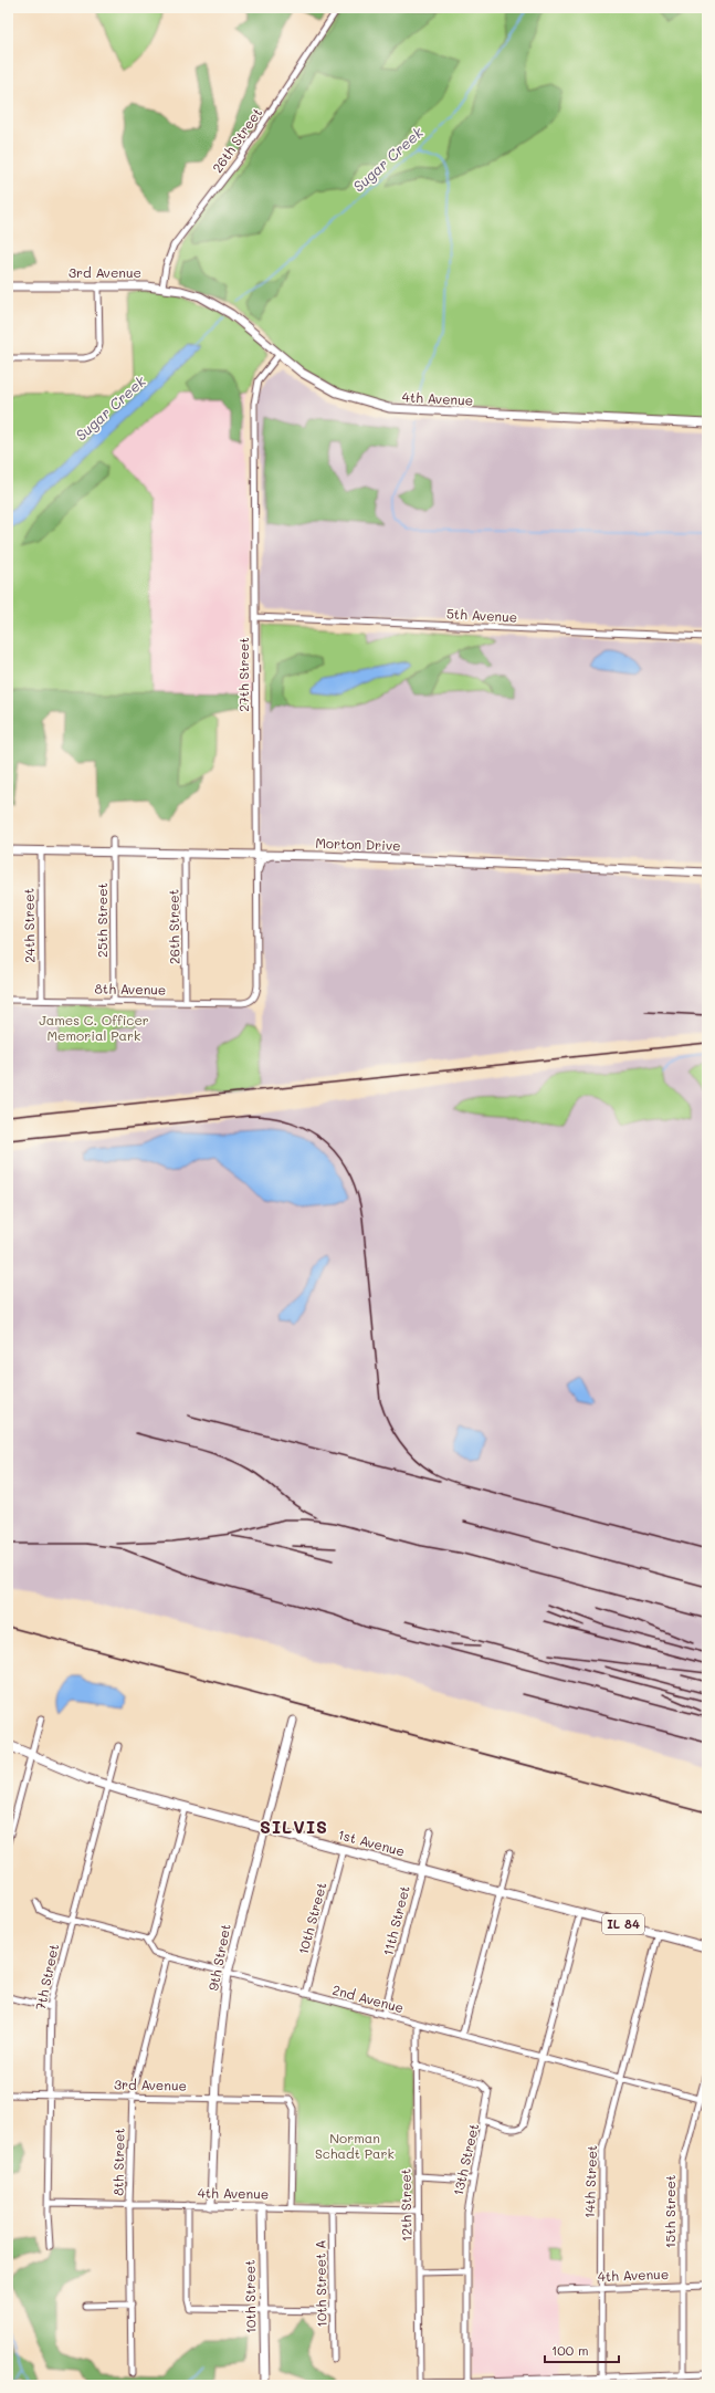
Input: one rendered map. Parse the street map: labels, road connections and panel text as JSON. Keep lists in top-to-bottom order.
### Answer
{
  "streets": {
    "main road": ["1st Avenue", "IL 84"],
    "street": [
      "26th Street",
      "3rd Avenue",
      "4th Avenue",
      "5th Avenue",
      "27th Street",
      "Morton Drive",
      "25th Street",
      "24th Street",
      "8th Avenue",
      "10th Street",
      "11th Street",
      "9th Street",
      "7th Street",
      "2nd Avenue",
      "13th Street",
      "8th Street",
      "14th Street",
      "12th Street",
      "15th Street",
      "10th Street A"
    ]
  },
  "crossings": [
    ["26th Street", "3rd Avenue"],
    ["26th Street", "Morton Drive"],
    ["26th Street", "8th Avenue"],
    ["3rd Avenue", "4th Avenue"],
    ["3rd Avenue", "9th Street"],
    ["3rd Avenue", "7th Street"],
    ["3rd Avenue", "8th Street"],
    ["4th Avenue", "27th Street"],
    ["4th Avenue", "10th Street"],
    ["4th Avenue", "9th Street"],
    ["4th Avenue", "7th Street"],
    ["4th Avenue", "8th Street"],
    ["4th Avenue", "14th Street"],
    ["4th Avenue", "12th Street"],
    ["4th Avenue", "15th Street"],
    ["4th Avenue", "10th Street A"],
    ["5th Avenue", "27th Street"],
    ["27th Street", "Morton Drive"],
    ["27th Street", "8th Avenue"],
    ["Morton Drive", "25th Street"],
    ["Morton Drive", "24th Street"],
    ["25th Street", "8th Avenue"],
    ["24th Street", "8th Avenue"],
    ["1st Avenue", "10th Street"],
    ["1st Avenue", "11th Street"],
    ["1st Avenue", "9th Street"],
    ["1st Avenue", "7th Street"],
    ["1st Avenue", "13th Street"],
    ["1st Avenue", "14th Street"],
    ["10th Street", "2nd Avenue"],
    ["11th Street", "2nd Avenue"],
    ["9th Street", "2nd Avenue"],
    ["7th Street", "2nd Avenue"],
    ["2nd Avenue", "13th Street"],
    ["2nd Avenue", "8th Street"],
    ["2nd Avenue", "14th Street"],
    ["2nd Avenue", "12th Street"],
    ["2nd Avenue", "15th Street"]
  ],
  "districts": ["SILVIS"],
  "water": ["Sugar Creek"],
  "parks": ["James C. Officer Memorial Park", "Norman Schadt Park"],
  "scale_bar": "100 m"
}
